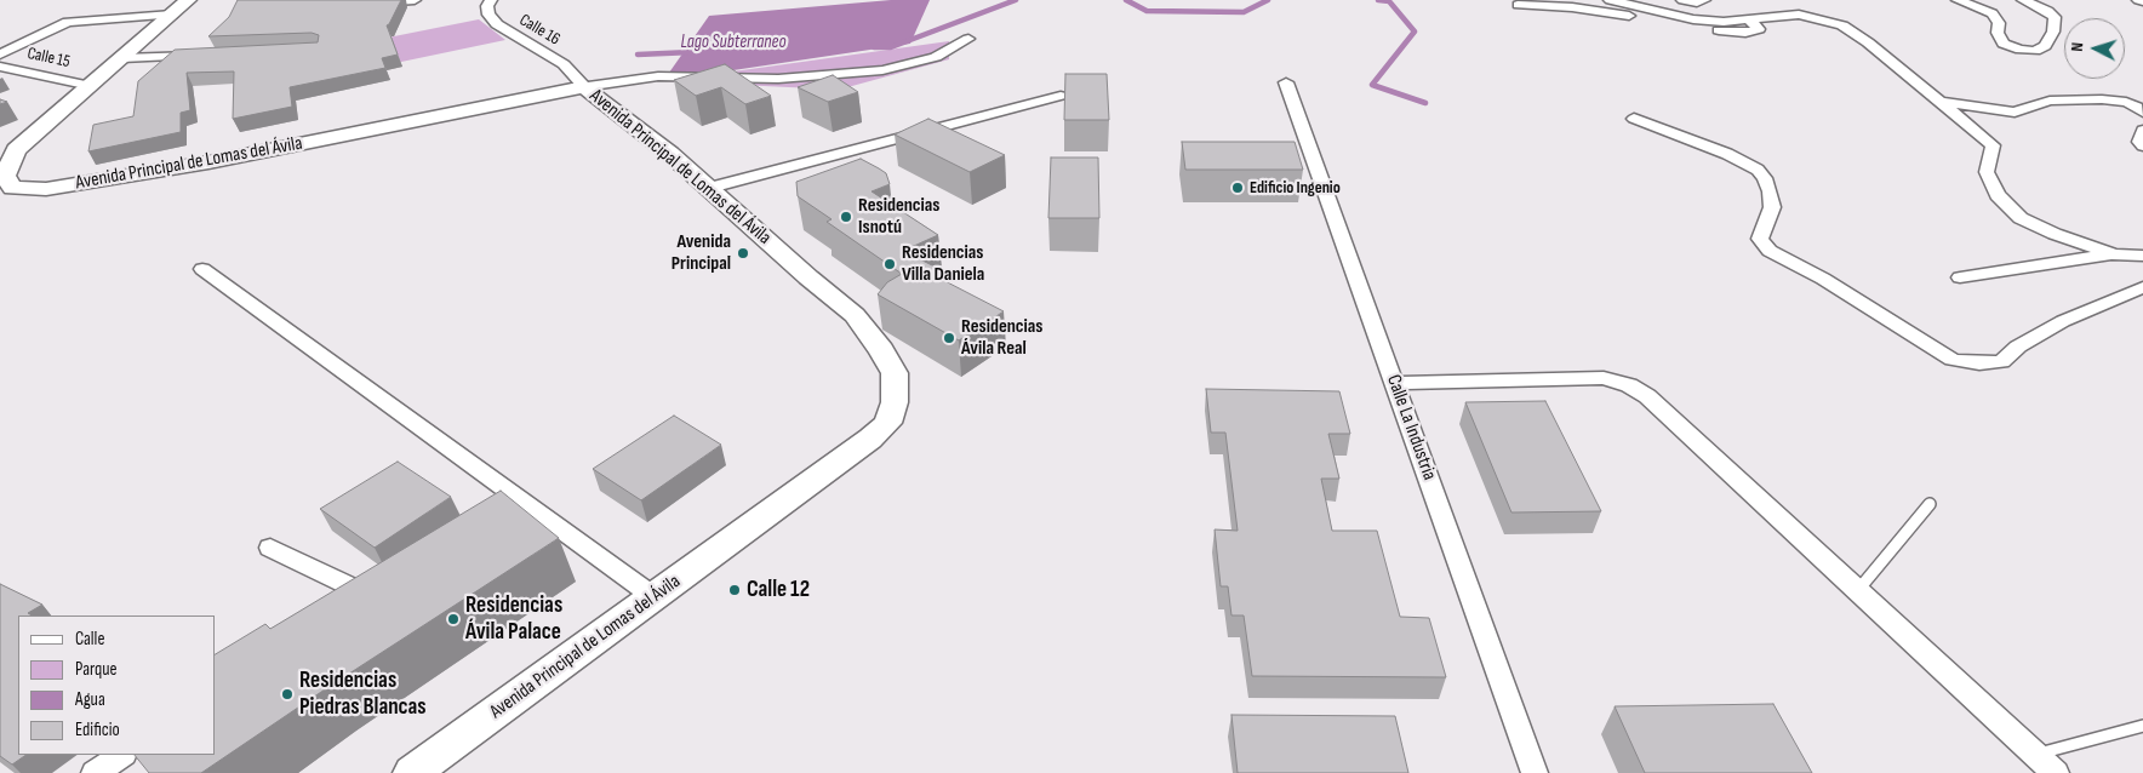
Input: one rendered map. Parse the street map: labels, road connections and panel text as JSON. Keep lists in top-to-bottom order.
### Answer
{
  "streets": {
    "street": [
      "Calle 16",
      "Calle 15",
      "Avenida Principal de Lomas del Ávila",
      "Calle La Industria"
    ]
  },
  "crossings": [
    ["Calle 16", "Avenida Principal de Lomas del Ávila"],
    ["Calle 15", "Avenida Principal de Lomas del Ávila"]
  ],
  "water": ["Lago Subterraneo"],
  "places": [
    "Edificio Ingenio",
    "Residencias Isnotú",
    "Avenida Principal",
    "Residencias Villa Daniela",
    "Residencias Ávila Real",
    "Calle 12",
    "Residencias Ávila Palace",
    "Residencias Piedras Blancas"
  ],
  "legend": [
    "Calle",
    "Parque",
    "Agua",
    "Edificio"
  ],
  "north": "left"
}
